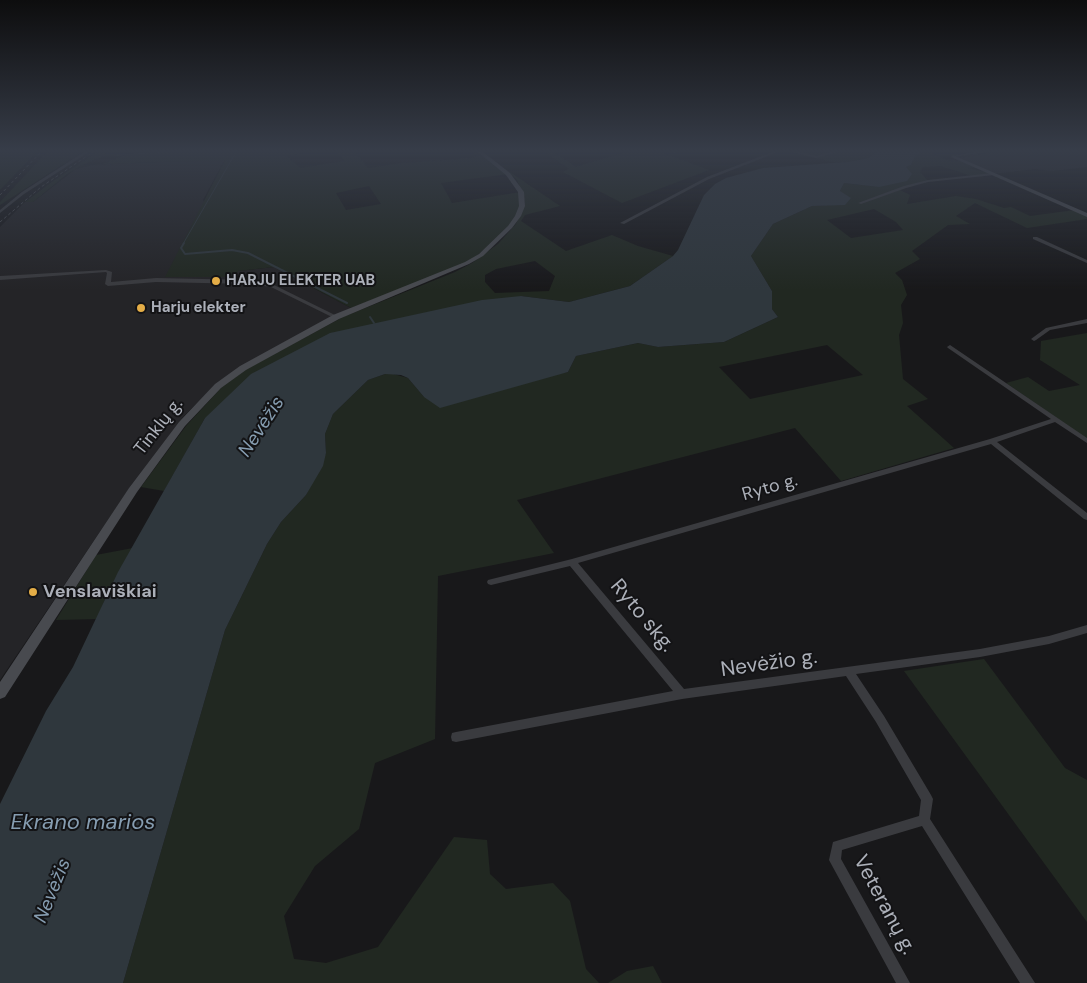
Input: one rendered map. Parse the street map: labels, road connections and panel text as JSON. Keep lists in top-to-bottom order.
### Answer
{
  "streets": {
    "main road": ["Tinklų g."],
    "street": [
      "Ryto g.",
      "Ryto skg.",
      "Nevėžio g.",
      "Veteranų g."
    ]
  },
  "crossings": [
    ["Ryto g.", "Ryto skg."],
    ["Ryto skg.", "Nevėžio g."]
  ],
  "water": ["Nevėžis", "Ekrano marios"],
  "places": ["HARJU ELEKTER UAB", "Harju elekter", "Venslaviškiai"]
}
